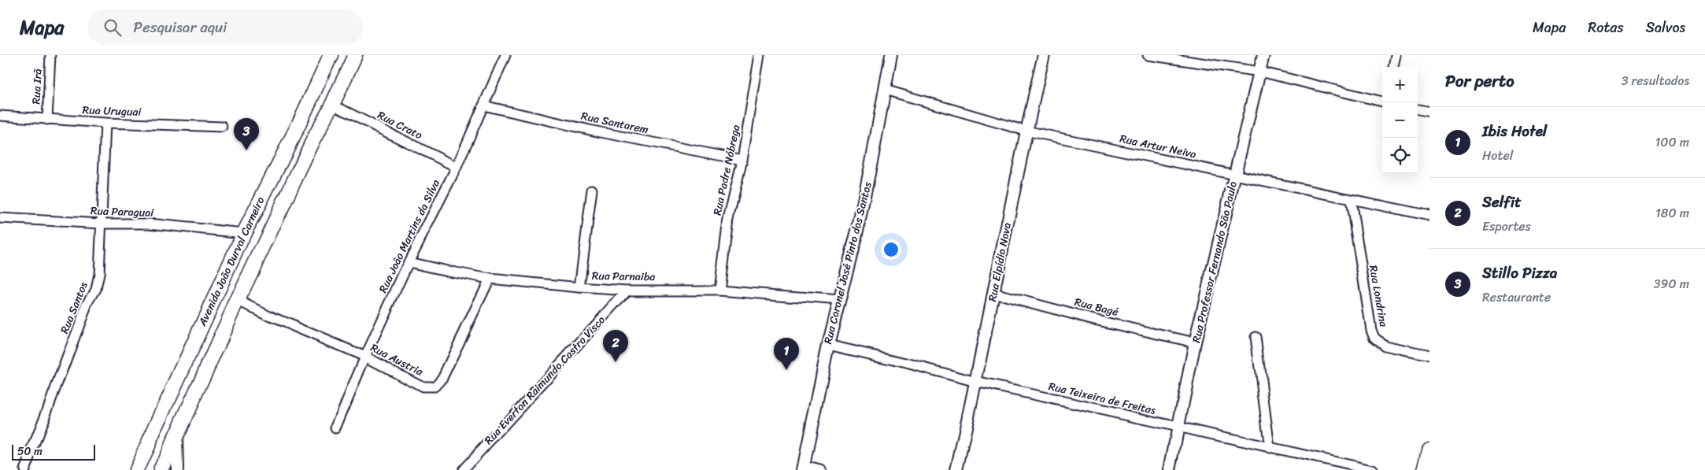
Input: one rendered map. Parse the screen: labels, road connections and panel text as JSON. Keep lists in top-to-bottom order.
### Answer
{
  "streets": {
    "main road": ["Avenida João Durval Carneiro"],
    "street": [
      "Rua Irã",
      "Rua Uruguai",
      "Rua Santarem",
      "Rua Crato",
      "Rua Artur Neiva",
      "Rua Padre Nóbrega",
      "Rua Paraguai",
      "Rua João Martins da Silva",
      "Rua Elpídio Nova",
      "Rua Professor Fernando São Paulo",
      "Rua Coronel José Pinto dos Santos",
      "Rua Parnaiba",
      "Rua Londrina",
      "Rua Bagé",
      "Rua Santos",
      "Rua Austria",
      "Rua Everton Raimundo Castro Visco",
      "Rua Teixeira de Freitas"
    ]
  },
  "crossings": [
    ["Rua Irã", "Rua Uruguai"],
    ["Rua Uruguai", "Rua Santos"],
    ["Rua Santarem", "Rua Padre Nóbrega"],
    ["Rua Santarem", "Rua João Martins da Silva"],
    ["Rua Crato", "Rua João Martins da Silva"],
    ["Rua Crato", "Avenida João Durval Carneiro"],
    ["Rua Artur Neiva", "Rua Elpídio Nova"],
    ["Rua Artur Neiva", "Rua Professor Fernando São Paulo"],
    ["Rua Artur Neiva", "Rua Coronel José Pinto dos Santos"],
    ["Rua Artur Neiva", "Rua Londrina"],
    ["Rua Padre Nóbrega", "Rua Parnaiba"],
    ["Rua Paraguai", "Avenida João Durval Carneiro"],
    ["Rua Paraguai", "Rua Santos"],
    ["Rua João Martins da Silva", "Rua Parnaiba"],
    ["Rua João Martins da Silva", "Rua Austria"],
    ["Avenida João Durval Carneiro", "Rua Austria"],
    ["Rua Elpídio Nova", "Rua Bagé"],
    ["Rua Elpídio Nova", "Rua Teixeira de Freitas"],
    ["Rua Professor Fernando São Paulo", "Rua Bagé"],
    ["Rua Professor Fernando São Paulo", "Rua Teixeira de Freitas"],
    ["Rua Coronel José Pinto dos Santos", "Rua Parnaiba"],
    ["Rua Coronel José Pinto dos Santos", "Rua Teixeira de Freitas"],
    ["Rua Parnaiba", "Rua Austria"],
    ["Rua Parnaiba", "Rua Everton Raimundo Castro Visco"]
  ],
  "scale_bar": "50 m",
  "page": {
    "header": "Mapa",
    "search": "Pesquisar aqui",
    "nav": ["Mapa", "Rotas", "Salvos"],
    "heading": ["Por perto", "3 resultados"],
    "map_buttons": ["+", "−"],
    "list": [
      {
        "mark": "1",
        "name": "Ibis Hotel",
        "note": "Hotel",
        "value": "100 m"
      },
      {
        "mark": "2",
        "name": "Selfit",
        "note": "Esportes",
        "value": "180 m"
      },
      {
        "mark": "3",
        "name": "Stillo Pizza",
        "note": "Restaurante",
        "value": "390 m"
      }
    ],
    "pins": ["3", "2", "1"],
    "scale": "50 m"
  }
}
